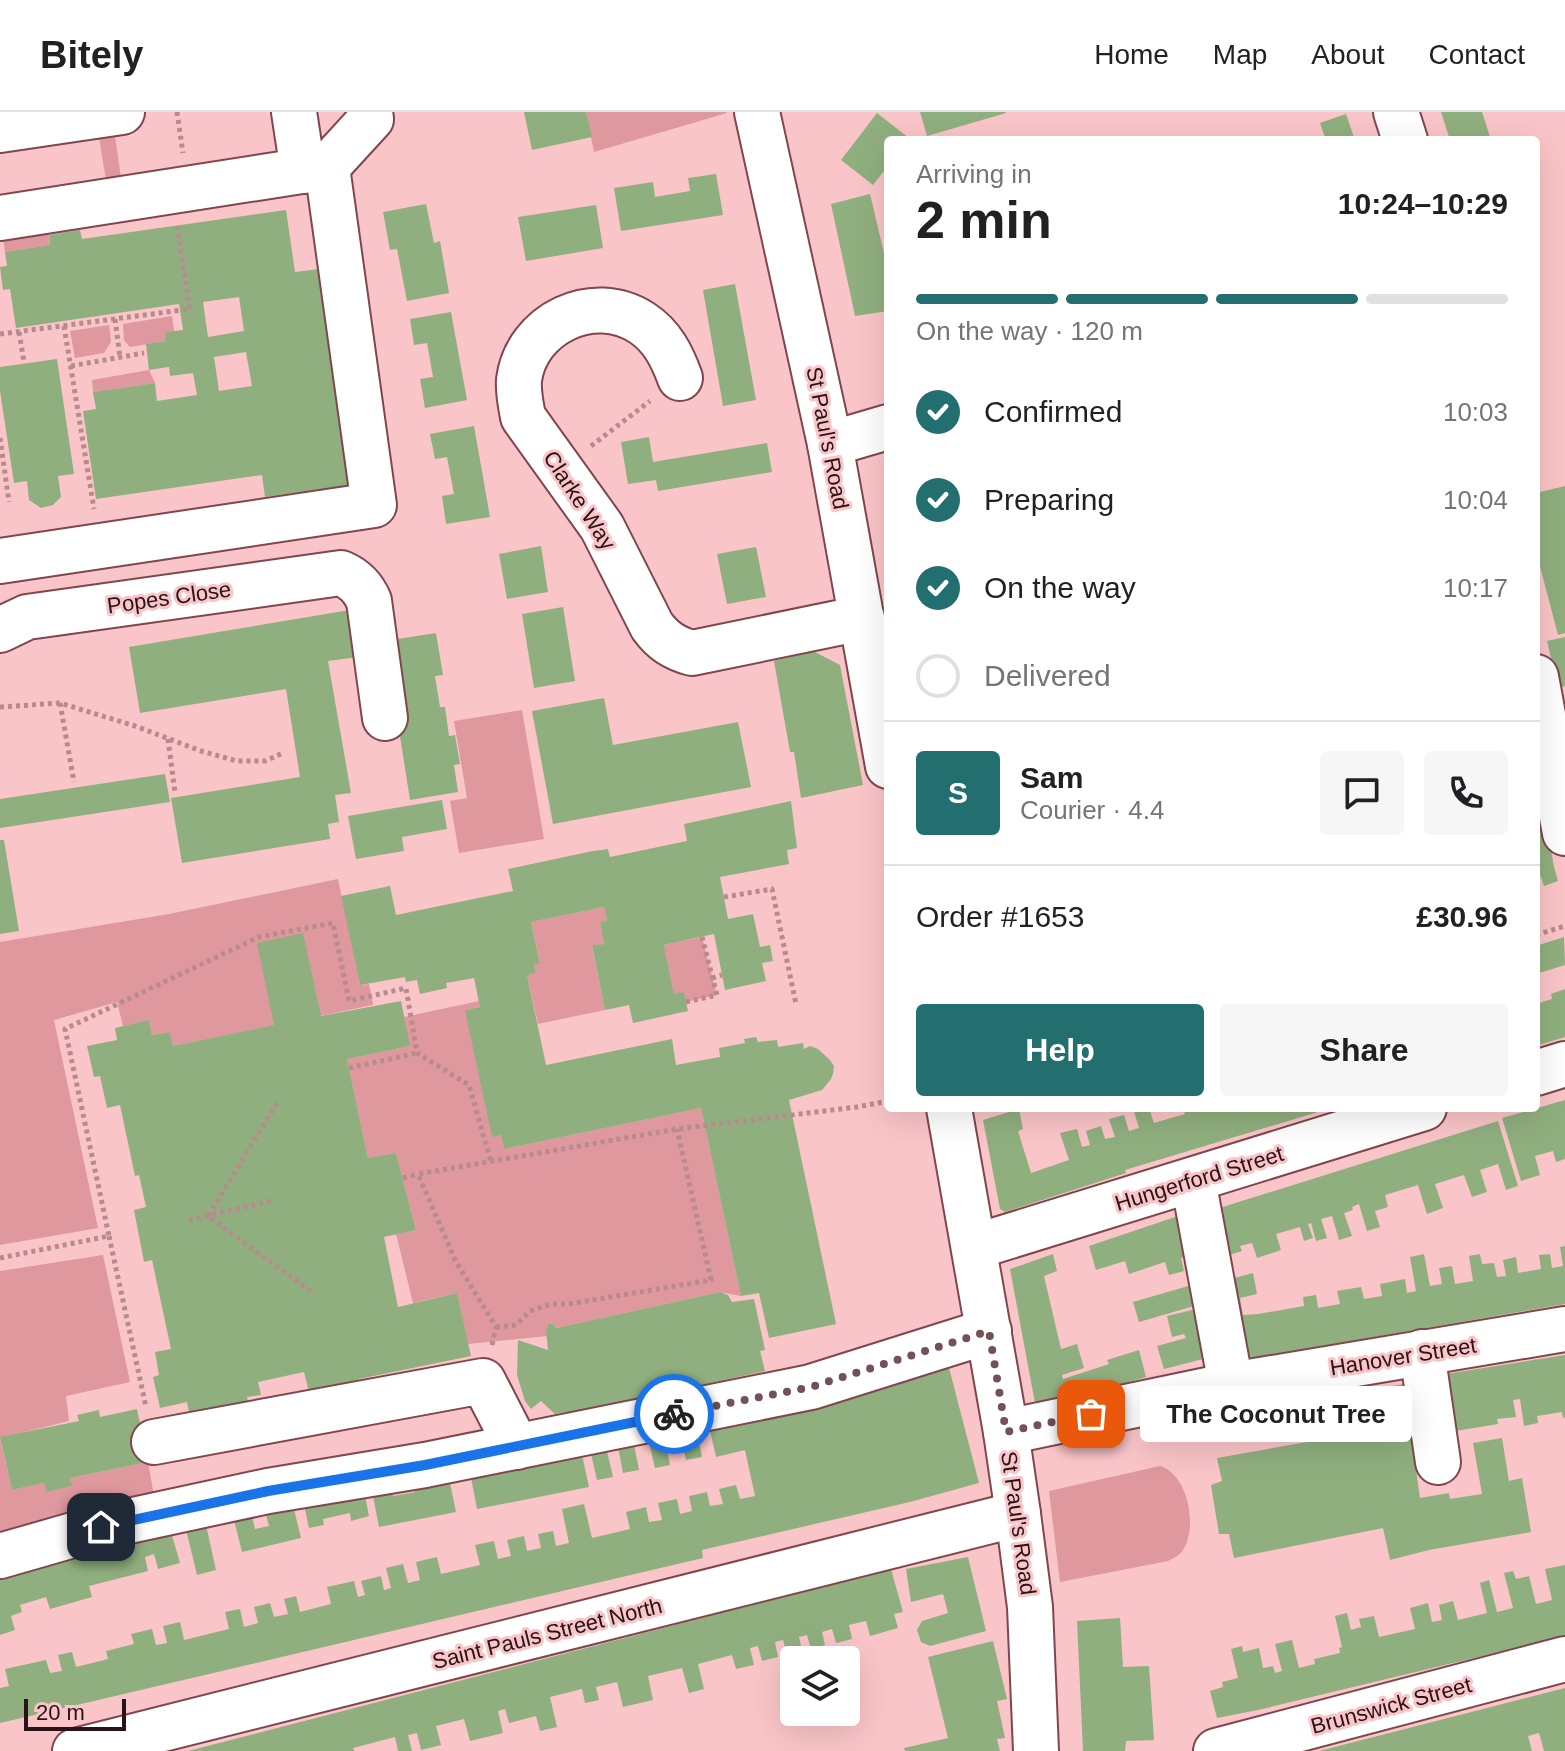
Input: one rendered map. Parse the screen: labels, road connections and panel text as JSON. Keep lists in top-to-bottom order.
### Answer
{
  "streets": {
    "street": [
      "St Paul's Road",
      "Clarke Way",
      "Popes Close",
      "Hungerford Street",
      "Hanover Street",
      "Saint Pauls Street North",
      "Brunswick Street"
    ]
  },
  "crossings": [
    ["St Paul's Road", "Clarke Way"],
    ["St Paul's Road", "Hungerford Street"],
    ["St Paul's Road", "Hanover Street"],
    ["St Paul's Road", "Saint Pauls Street North"]
  ],
  "places": ["The Coconut Tree"],
  "scale_bar": "20 m",
  "page": {
    "header": "Bitely",
    "nav": [
      "Home",
      "Map",
      "About",
      "Contact"
    ],
    "heading": ["2 min", "Arriving in", "10:24–10:29"],
    "panel": [
      "Sam",
      "Courier · 4.4",
      "Order #1653",
      "£30.96"
    ],
    "bar": "On the way · 120 m",
    "list": [
      ["Confirmed", "10:03"],
      ["Preparing", "10:04"],
      ["On the way", "10:17"],
      "Delivered"
    ],
    "round": "S",
    "buttons": ["Help", "Share"],
    "bubble": "The Coconut Tree",
    "scale": "20 m"
  }
}
